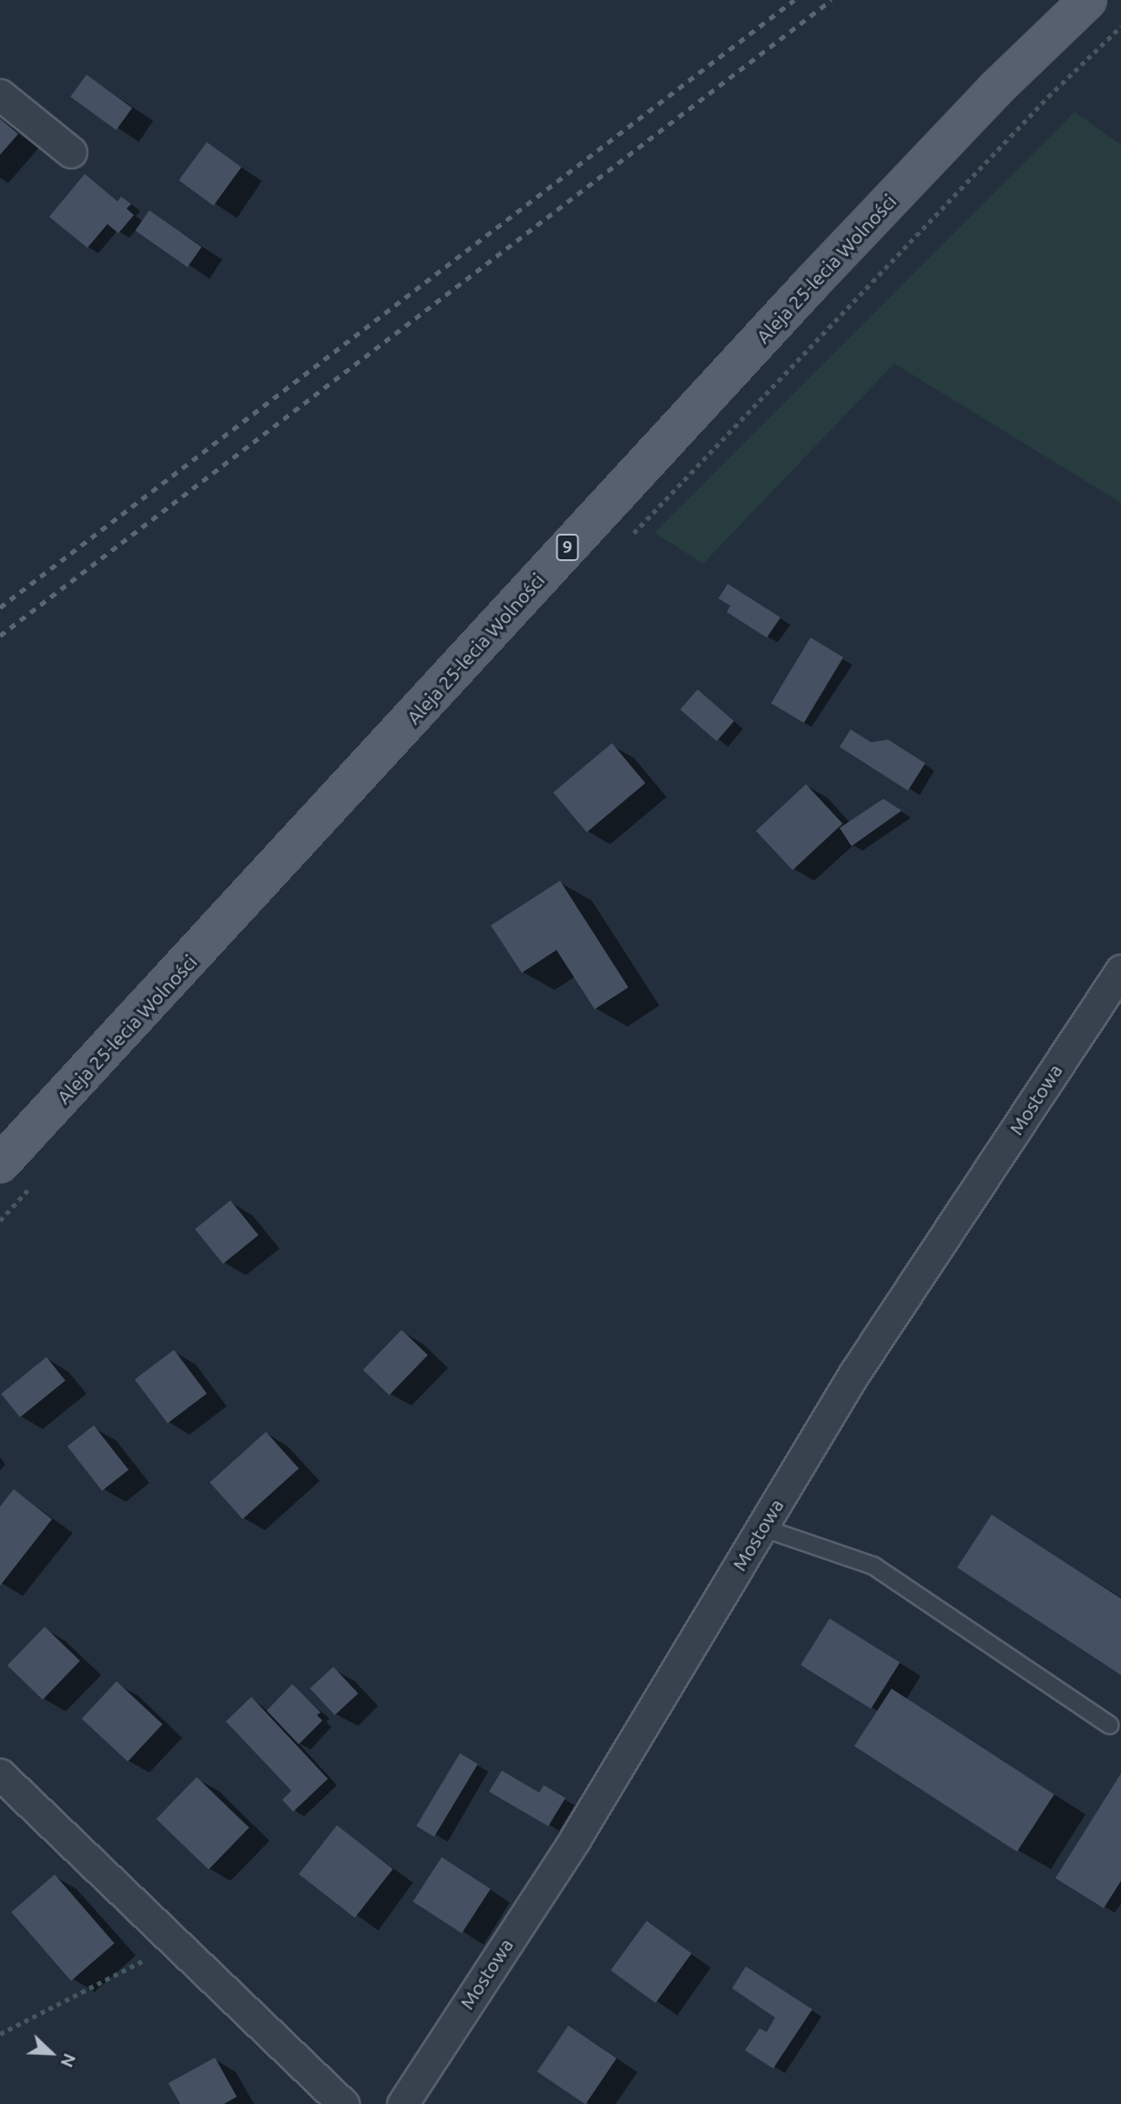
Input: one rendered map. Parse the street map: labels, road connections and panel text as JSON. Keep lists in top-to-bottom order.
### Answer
{
  "streets": {
    "main road": ["Aleja 25-lecia Wolności", "9"],
    "street": ["Mostowa"]
  },
  "north": "bottom right"
}
